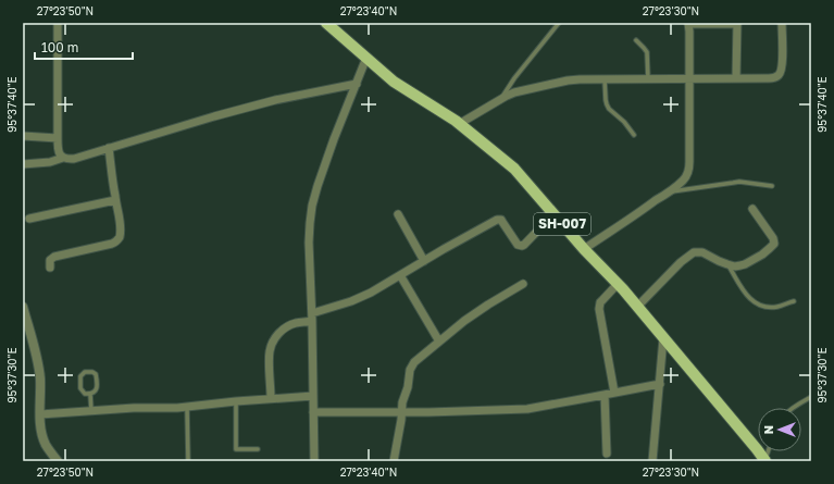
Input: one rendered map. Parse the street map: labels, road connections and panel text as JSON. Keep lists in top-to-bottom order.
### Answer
{
  "streets": {
    "main road": ["SH-007"]
  },
  "scale_bar": "100 m",
  "north": "left",
  "coordinates": [
    "27°23'50\"N",
    "27°23'40\"N",
    "27°23'30\"N",
    "95°37'40\"E",
    "95°37'30\"E"
  ]
}
